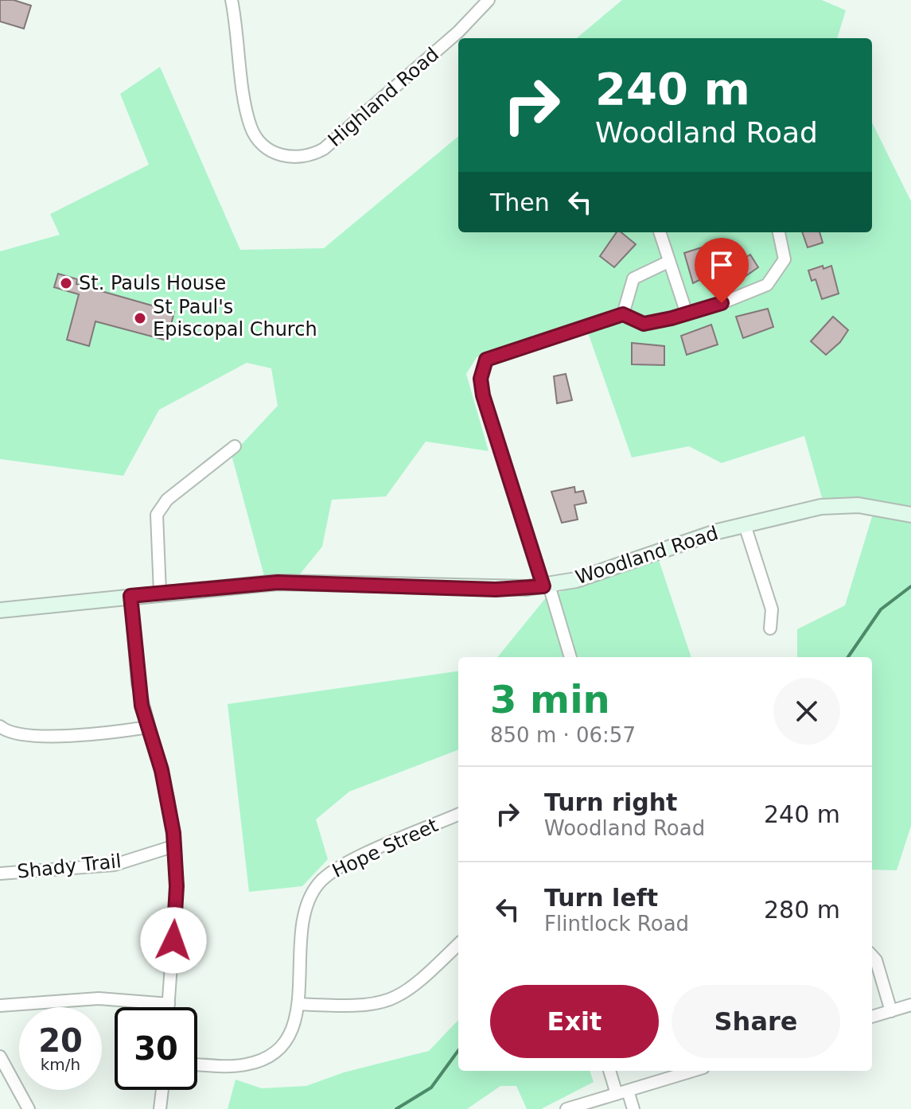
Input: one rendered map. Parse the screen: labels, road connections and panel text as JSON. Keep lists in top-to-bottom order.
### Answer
{
  "streets": {
    "street": [
      "Highland Road",
      "Woodland Road",
      "Hope Street",
      "Shady Trail"
    ]
  },
  "places": ["St. Pauls House", "St Paul's Episcopal Church"],
  "page": {
    "turn": ["240 m", "Woodland Road"],
    "then": "Then",
    "heading": ["3 min", "850 m · 06:57"],
    "list": [
      {
        "name": "Turn right",
        "note": "Woodland Road",
        "value": "240 m"
      },
      {
        "name": "Turn left",
        "note": "Flintlock Road",
        "value": "280 m"
      }
    ],
    "buttons": ["Exit", "Share"],
    "speed": "20 km/h",
    "limit": "30"
  }
}
